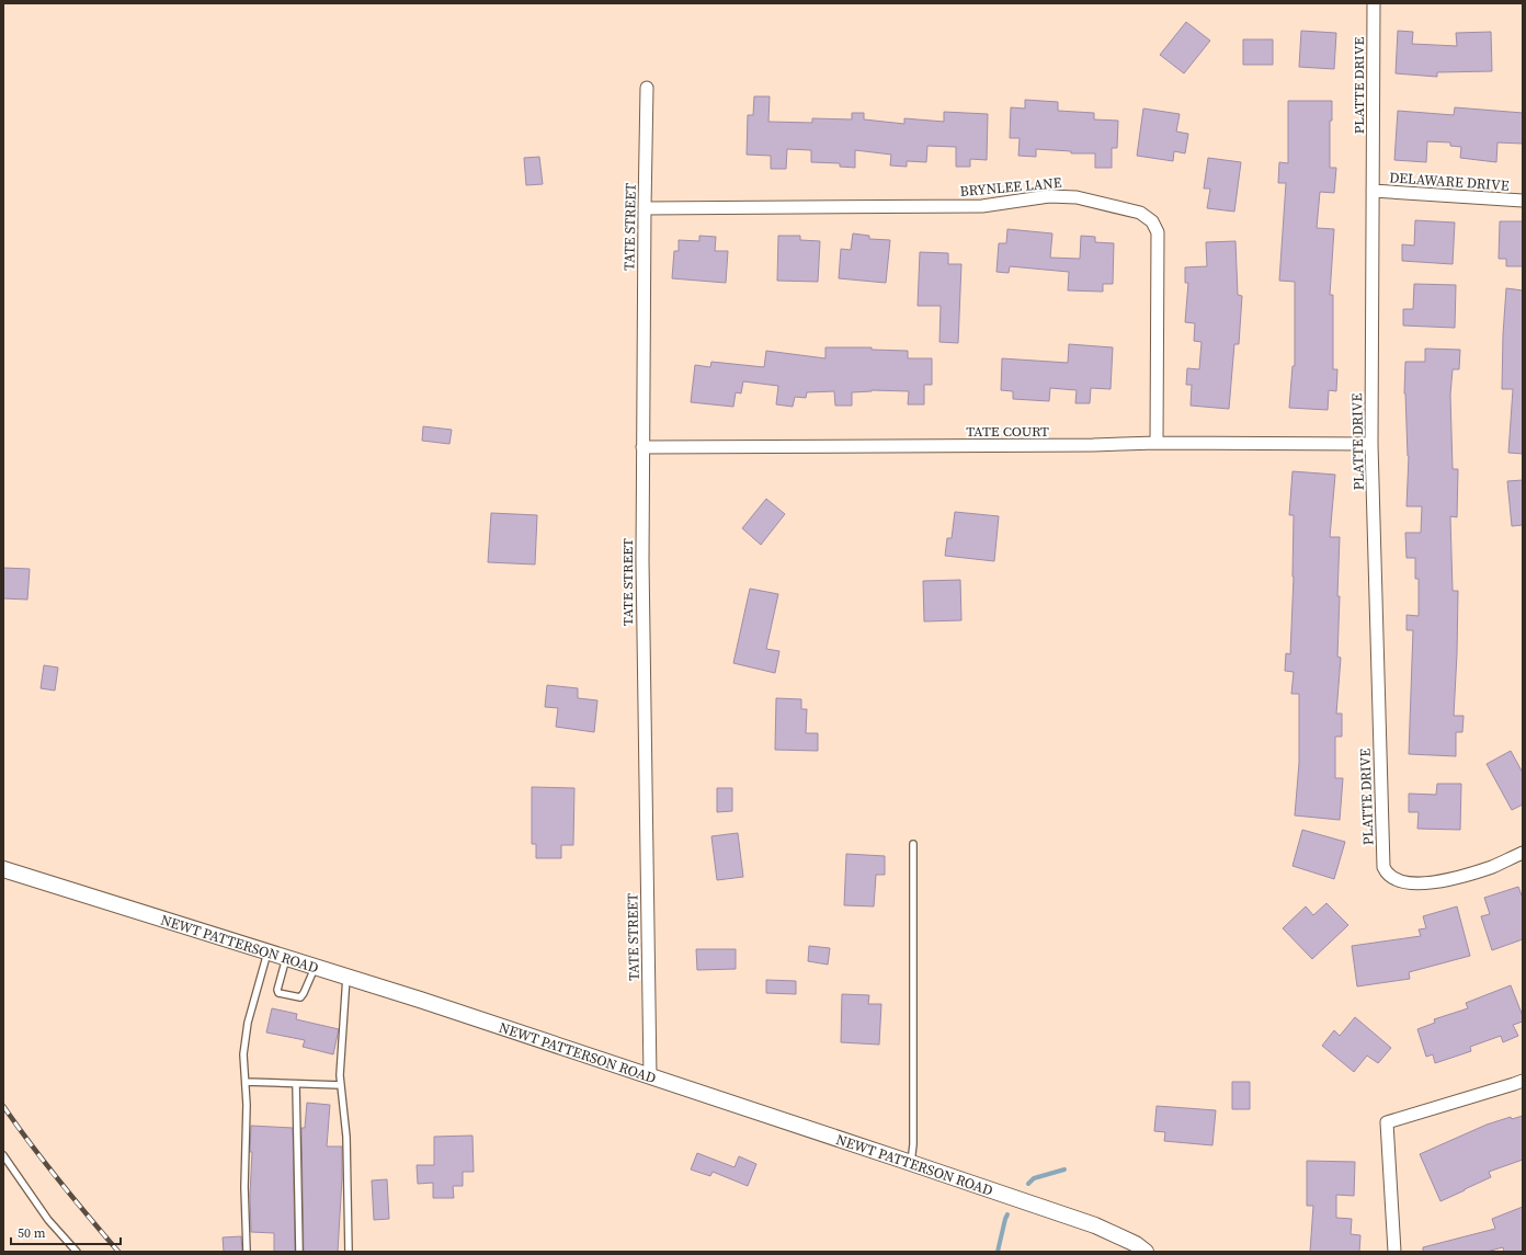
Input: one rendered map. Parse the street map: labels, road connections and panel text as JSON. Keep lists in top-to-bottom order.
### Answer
{
  "streets": {
    "street": [
      "PLATTE DRIVE",
      "DELAWARE DRIVE",
      "BRYNLEE LANE",
      "TATE STREET",
      "TATE COURT",
      "NEWT PATTERSON ROAD"
    ]
  },
  "crossings": [
    ["PLATTE DRIVE", "DELAWARE DRIVE"],
    ["PLATTE DRIVE", "TATE COURT"],
    ["BRYNLEE LANE", "TATE STREET"],
    ["BRYNLEE LANE", "TATE COURT"],
    ["TATE STREET", "TATE COURT"],
    ["TATE STREET", "NEWT PATTERSON ROAD"]
  ],
  "scale_bar": "50 m"
}
